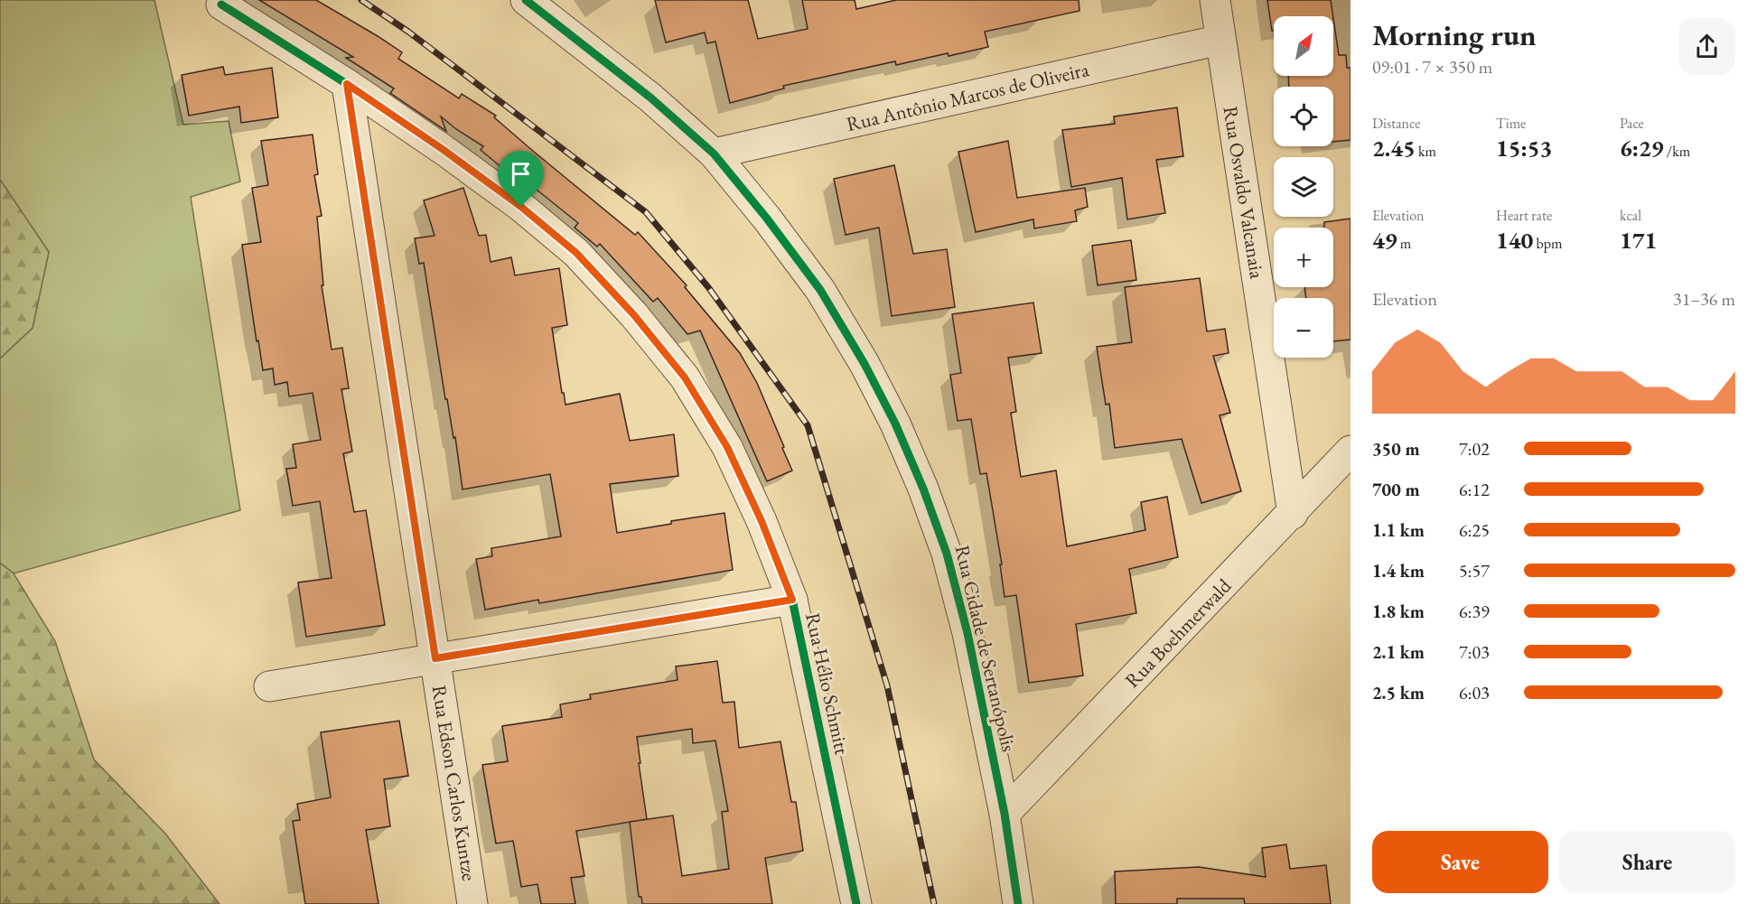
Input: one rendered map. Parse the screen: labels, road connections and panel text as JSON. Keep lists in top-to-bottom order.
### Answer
{
  "streets": {
    "street": [
      "Rua Antônio Marcos de Oliveira",
      "Rua Osvaldo Valcanaia",
      "Rua Boehmerwald",
      "Rua Cidade de Sertanópolis",
      "Rua Hélio Schmitt",
      "Rua Edson Carlos Kuntze"
    ]
  },
  "crossings": [
    ["Rua Antônio Marcos de Oliveira", "Rua Osvaldo Valcanaia"],
    ["Rua Antônio Marcos de Oliveira", "Rua Cidade de Sertanópolis"],
    ["Rua Osvaldo Valcanaia", "Rua Boehmerwald"],
    ["Rua Boehmerwald", "Rua Cidade de Sertanópolis"],
    ["Rua Hélio Schmitt", "Rua Edson Carlos Kuntze"]
  ],
  "north": "top right",
  "page": {
    "heading": ["Morning run", "09:01 · 7 × 350 m"],
    "map_buttons": ["+", "−"],
    "stats": [
      ["Distance", "2.45 km"],
      ["Time", "15:53"],
      ["Pace", "6:29 /km"],
      ["Elevation", "49 m"],
      ["Heart rate", "140 bpm"],
      ["kcal", "171"]
    ],
    "chart": ["Elevation", "31–36 m"],
    "list": [
      {
        "name": "350 m",
        "note": "7:02"
      },
      {
        "name": "700 m",
        "note": "6:12"
      },
      {
        "name": "1.1 km",
        "note": "6:25"
      },
      {
        "name": "1.4 km",
        "note": "5:57"
      },
      {
        "name": "1.8 km",
        "note": "6:39"
      },
      {
        "name": "2.1 km",
        "note": "7:03"
      },
      {
        "name": "2.5 km",
        "note": "6:03"
      }
    ],
    "buttons": ["Save", "Share"]
  }
}
